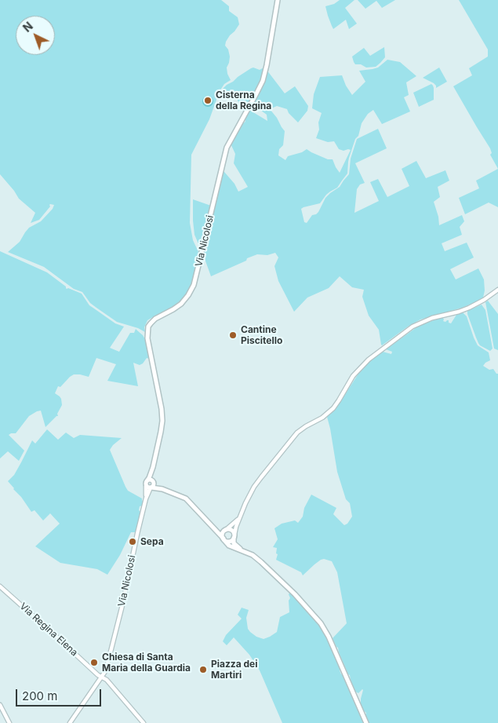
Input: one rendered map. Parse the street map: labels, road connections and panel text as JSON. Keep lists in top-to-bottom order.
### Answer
{
  "streets": {
    "main road": ["Via Nicolosi"],
    "street": ["Via Regina Elena"]
  },
  "places": [
    "Cisterna della Regina",
    "Cantine Piscitello",
    "Sepa",
    "Chiesa di Santa Maria della Guardia",
    "Piazza dei Martiri"
  ],
  "scale_bar": "200 m",
  "north": "top left"
}
